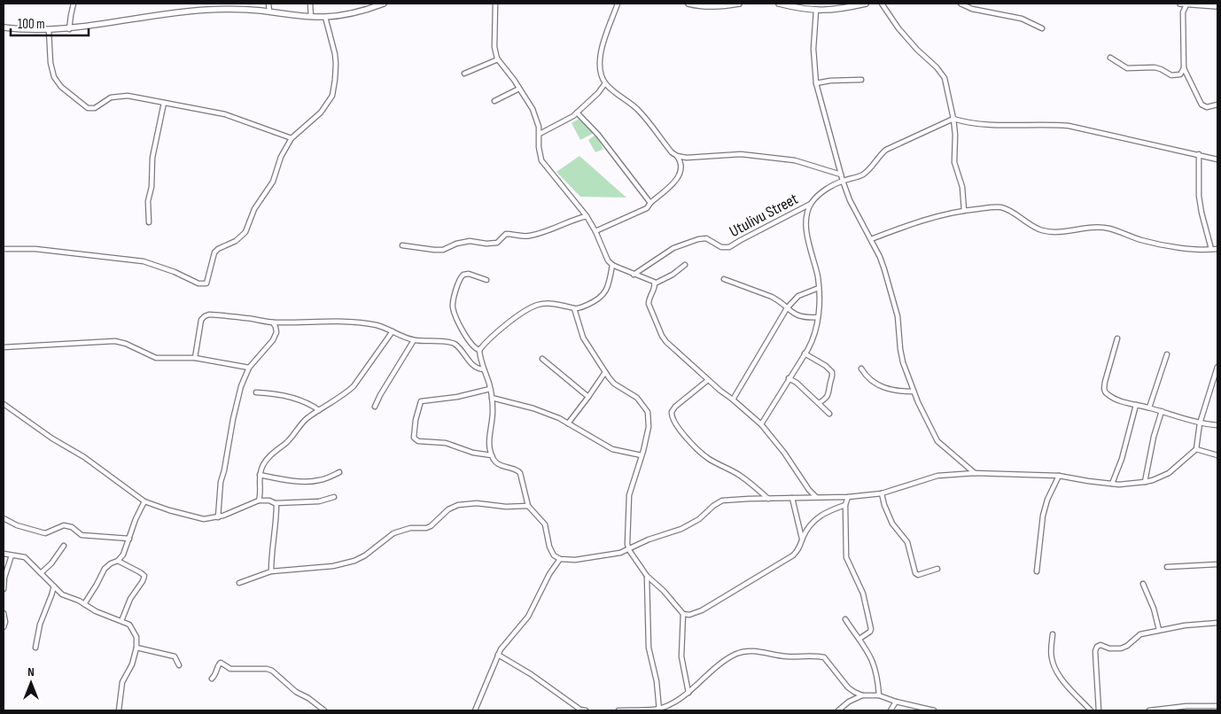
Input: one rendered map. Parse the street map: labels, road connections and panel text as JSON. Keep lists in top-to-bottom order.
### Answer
{
  "streets": {
    "street": ["Utulivu Street"]
  },
  "scale_bar": "100 m",
  "north": "top"
}
